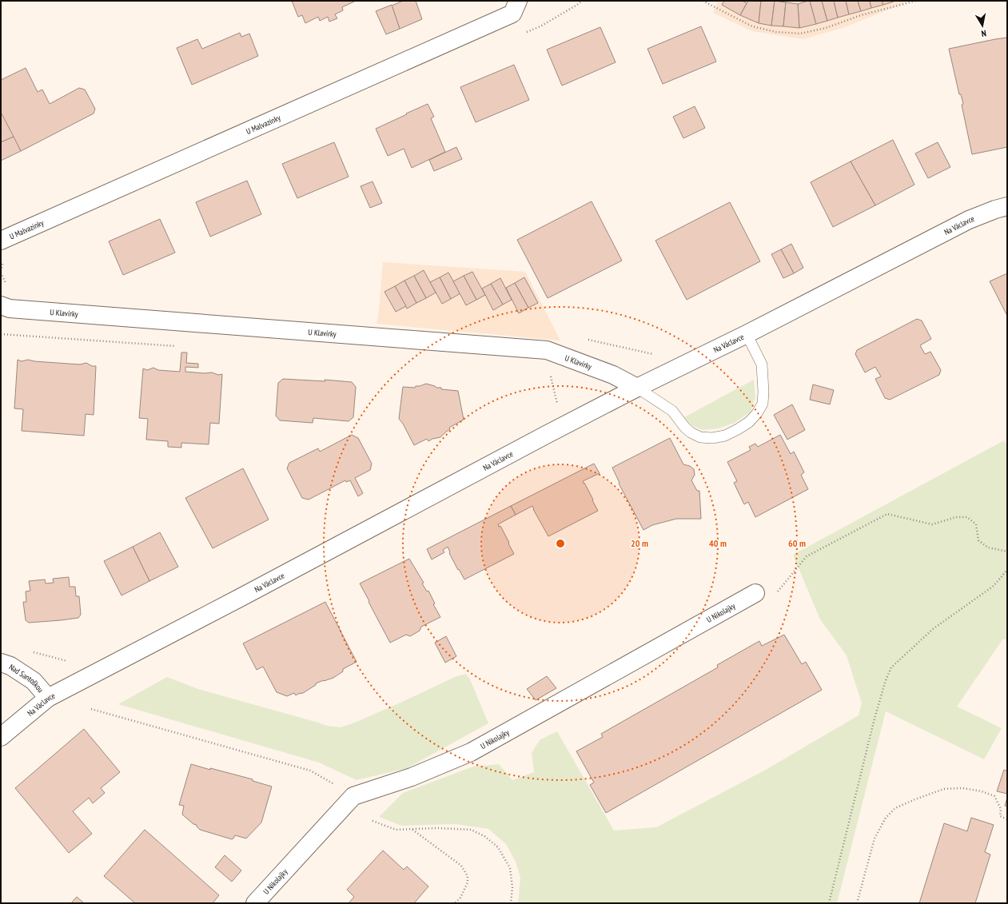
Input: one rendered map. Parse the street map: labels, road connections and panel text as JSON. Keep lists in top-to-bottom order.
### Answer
{
  "streets": {
    "street": [
      "U Malvazinky",
      "Na Václavce",
      "U Klavírky",
      "U Nikolajky",
      "Nad Santoškou"
    ]
  },
  "crossings": [
    ["Na Václavce", "U Klavírky"],
    ["Na Václavce", "Nad Santoškou"]
  ],
  "north": "bottom",
  "rings": ["20 m", "40 m", "60 m"]
}
